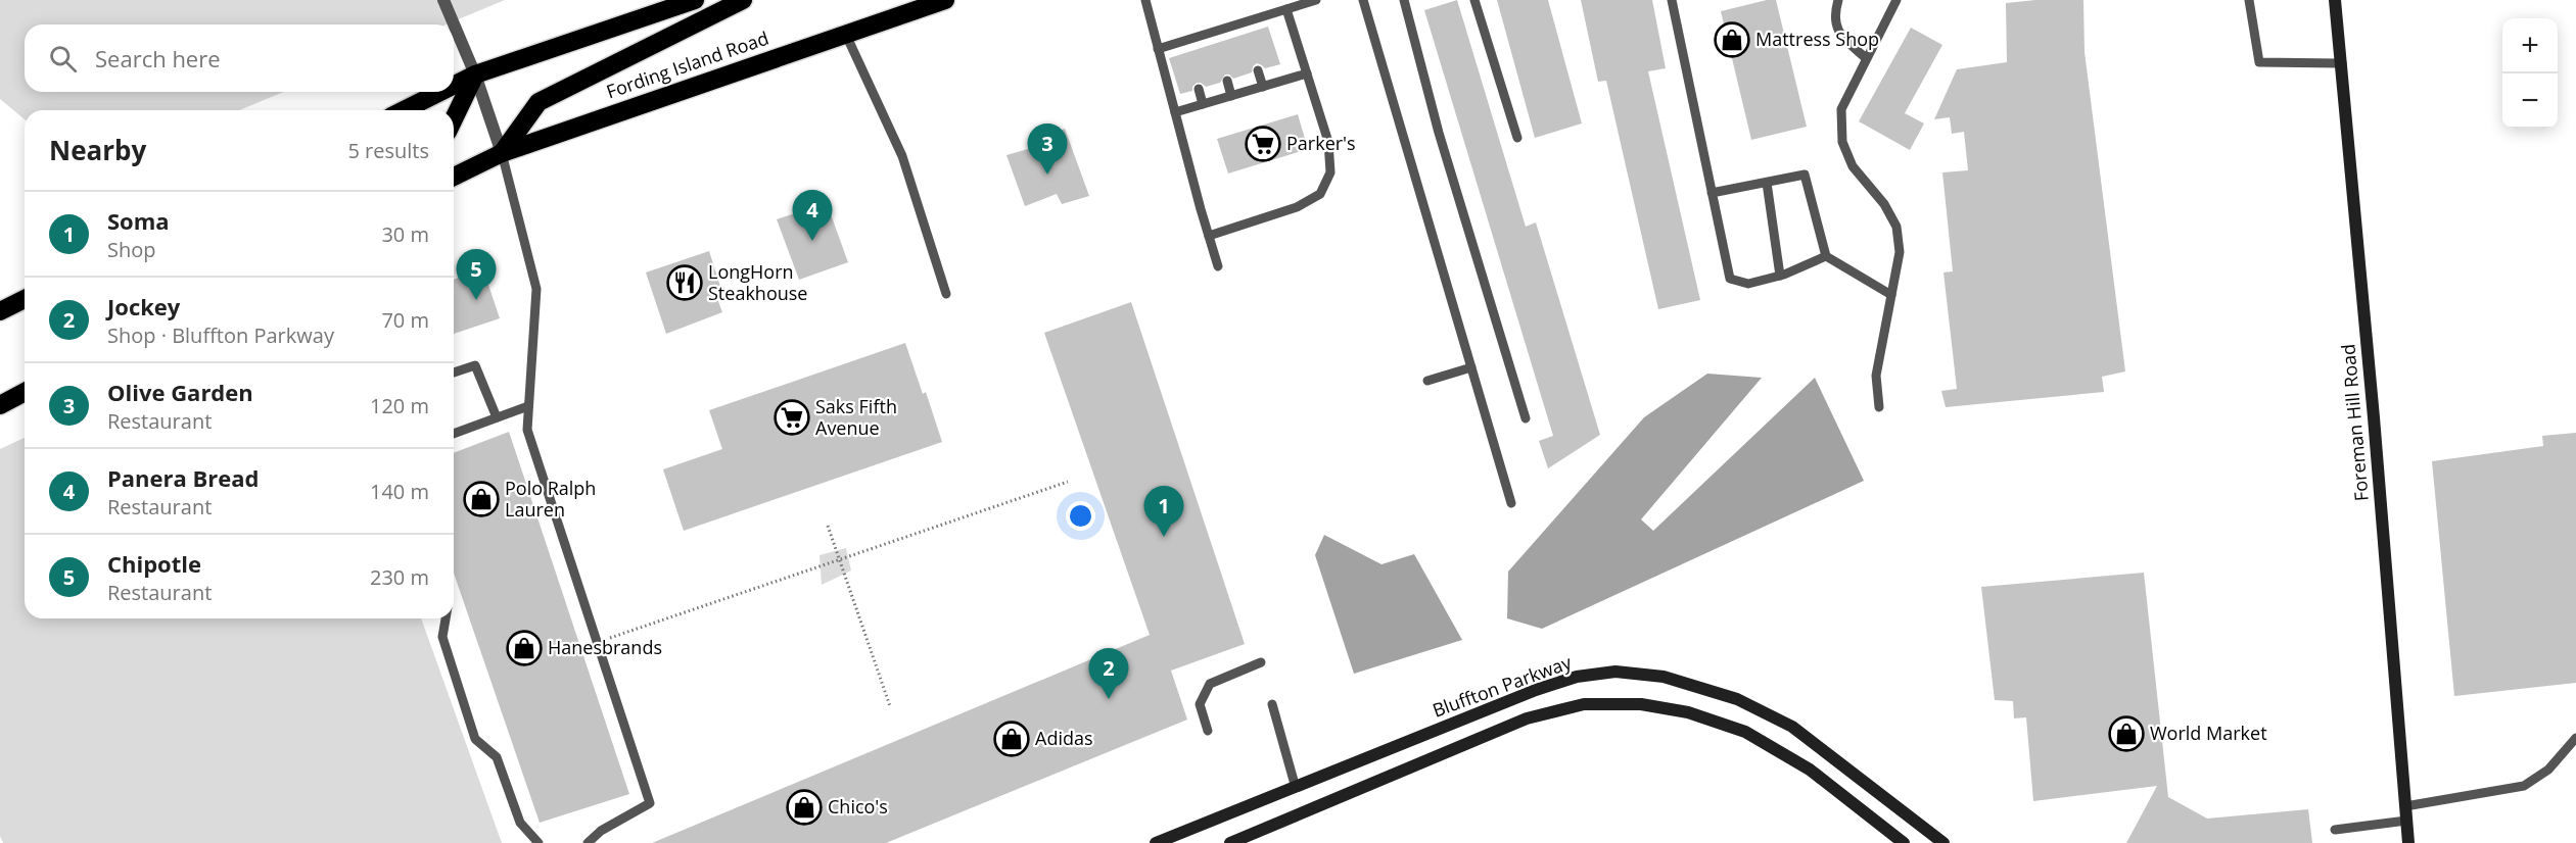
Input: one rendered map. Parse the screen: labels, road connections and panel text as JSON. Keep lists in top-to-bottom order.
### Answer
{
  "streets": {
    "highway": ["Fording Island Road"],
    "main road": ["Foreman Hill Road", "Bluffton Parkway"]
  },
  "places": {
    "shop": [
      "Mattress Shop",
      "Polo Ralph Lauren",
      "Hanesbrands",
      "World Market",
      "Adidas",
      "Chico's"
    ],
    "supermarket": ["Parker's", "Saks Fifth Avenue"],
    "restaurant": ["LongHorn Steakhouse"]
  },
  "page": {
    "map_buttons": ["+", "−"],
    "search": "Search here",
    "heading": ["Nearby", "5 results"],
    "pins": [
      "3",
      "4",
      "5",
      "1",
      "2"
    ],
    "list": [
      {
        "mark": "1",
        "name": "Soma",
        "note": "Shop",
        "value": "30 m"
      },
      {
        "mark": "2",
        "name": "Jockey",
        "note": "Shop · Bluffton Parkway",
        "value": "70 m"
      },
      {
        "mark": "3",
        "name": "Olive Garden",
        "note": "Restaurant",
        "value": "120 m"
      },
      {
        "mark": "4",
        "name": "Panera Bread",
        "note": "Restaurant",
        "value": "140 m"
      },
      {
        "mark": "5",
        "name": "Chipotle",
        "note": "Restaurant",
        "value": "230 m"
      }
    ]
  }
}
